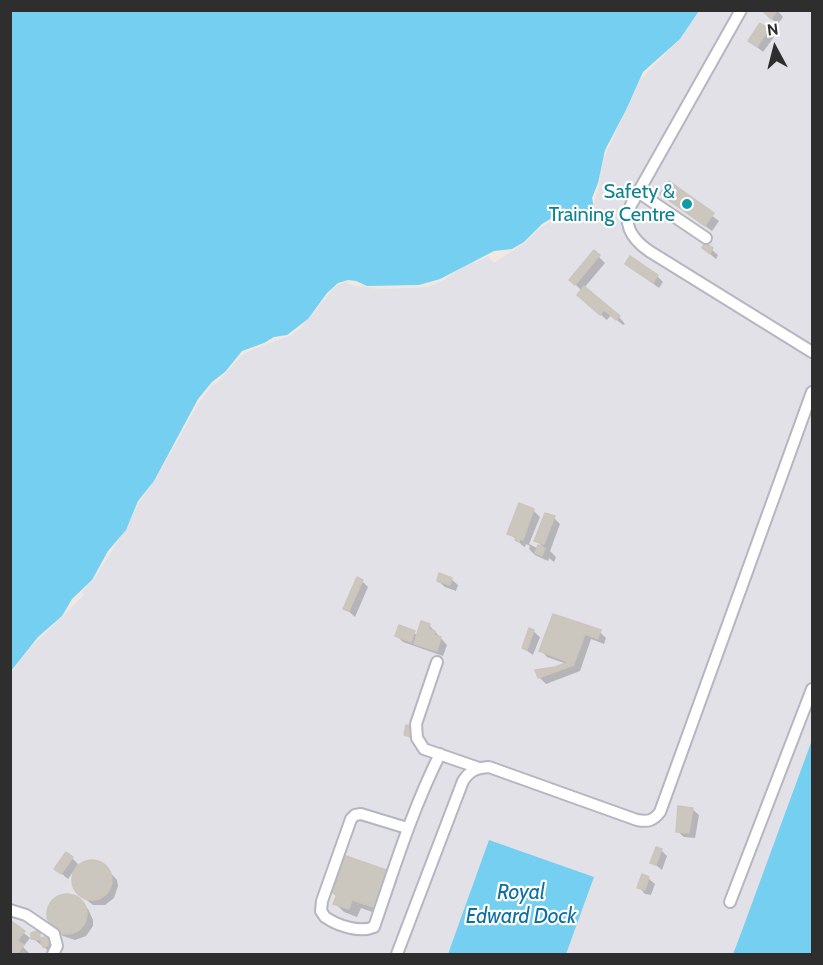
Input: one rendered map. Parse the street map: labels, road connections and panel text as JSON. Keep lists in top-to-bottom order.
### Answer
{
  "water": ["Royal Edward Dock"],
  "places": ["Safety & Training Centre"],
  "north": "top"
}
